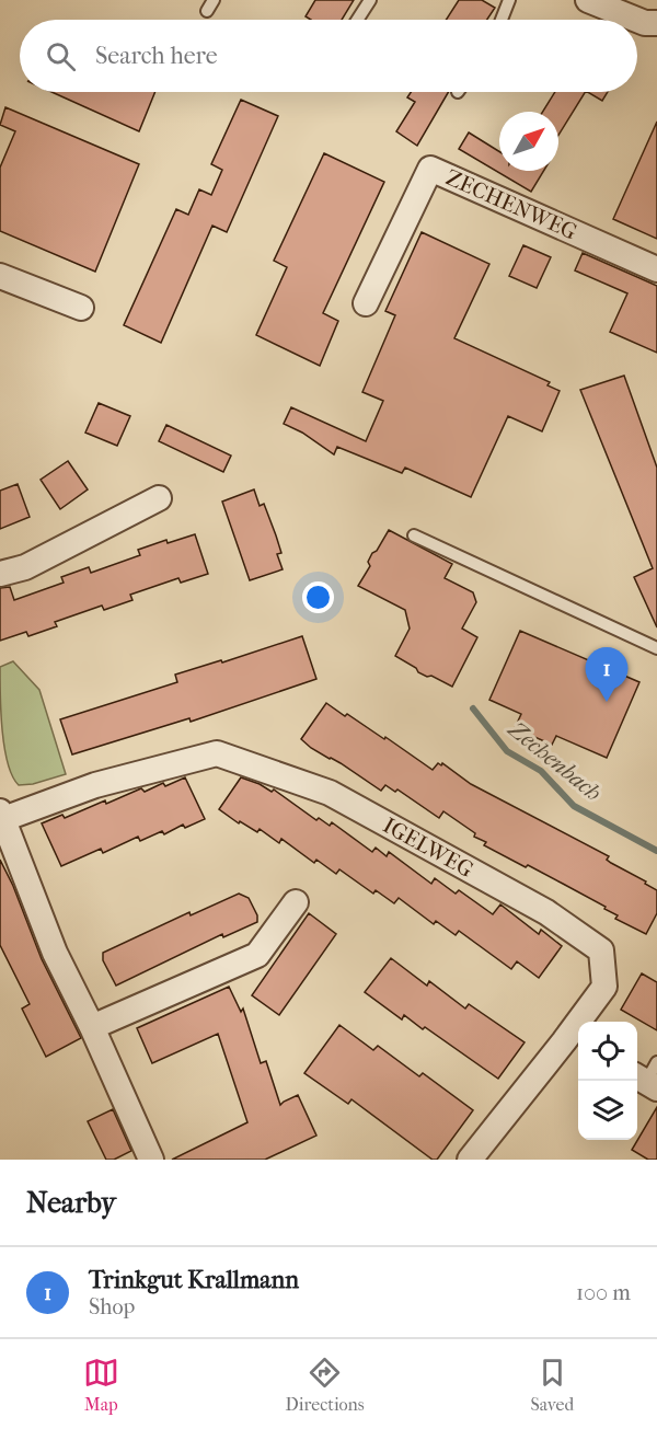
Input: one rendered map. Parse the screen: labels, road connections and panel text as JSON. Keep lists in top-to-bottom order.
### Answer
{
  "streets": {
    "street": ["ZECHENWEG", "IGELWEG"]
  },
  "water": ["Zechenbach"],
  "north": "top right",
  "page": {
    "search": "Search here",
    "pins": "1",
    "heading": "Nearby",
    "list": [
      {
        "mark": "1",
        "name": "Trinkgut Krallmann",
        "note": "Shop",
        "value": "100 m"
      }
    ],
    "nav": ["Map", "Directions", "Saved"]
  }
}
